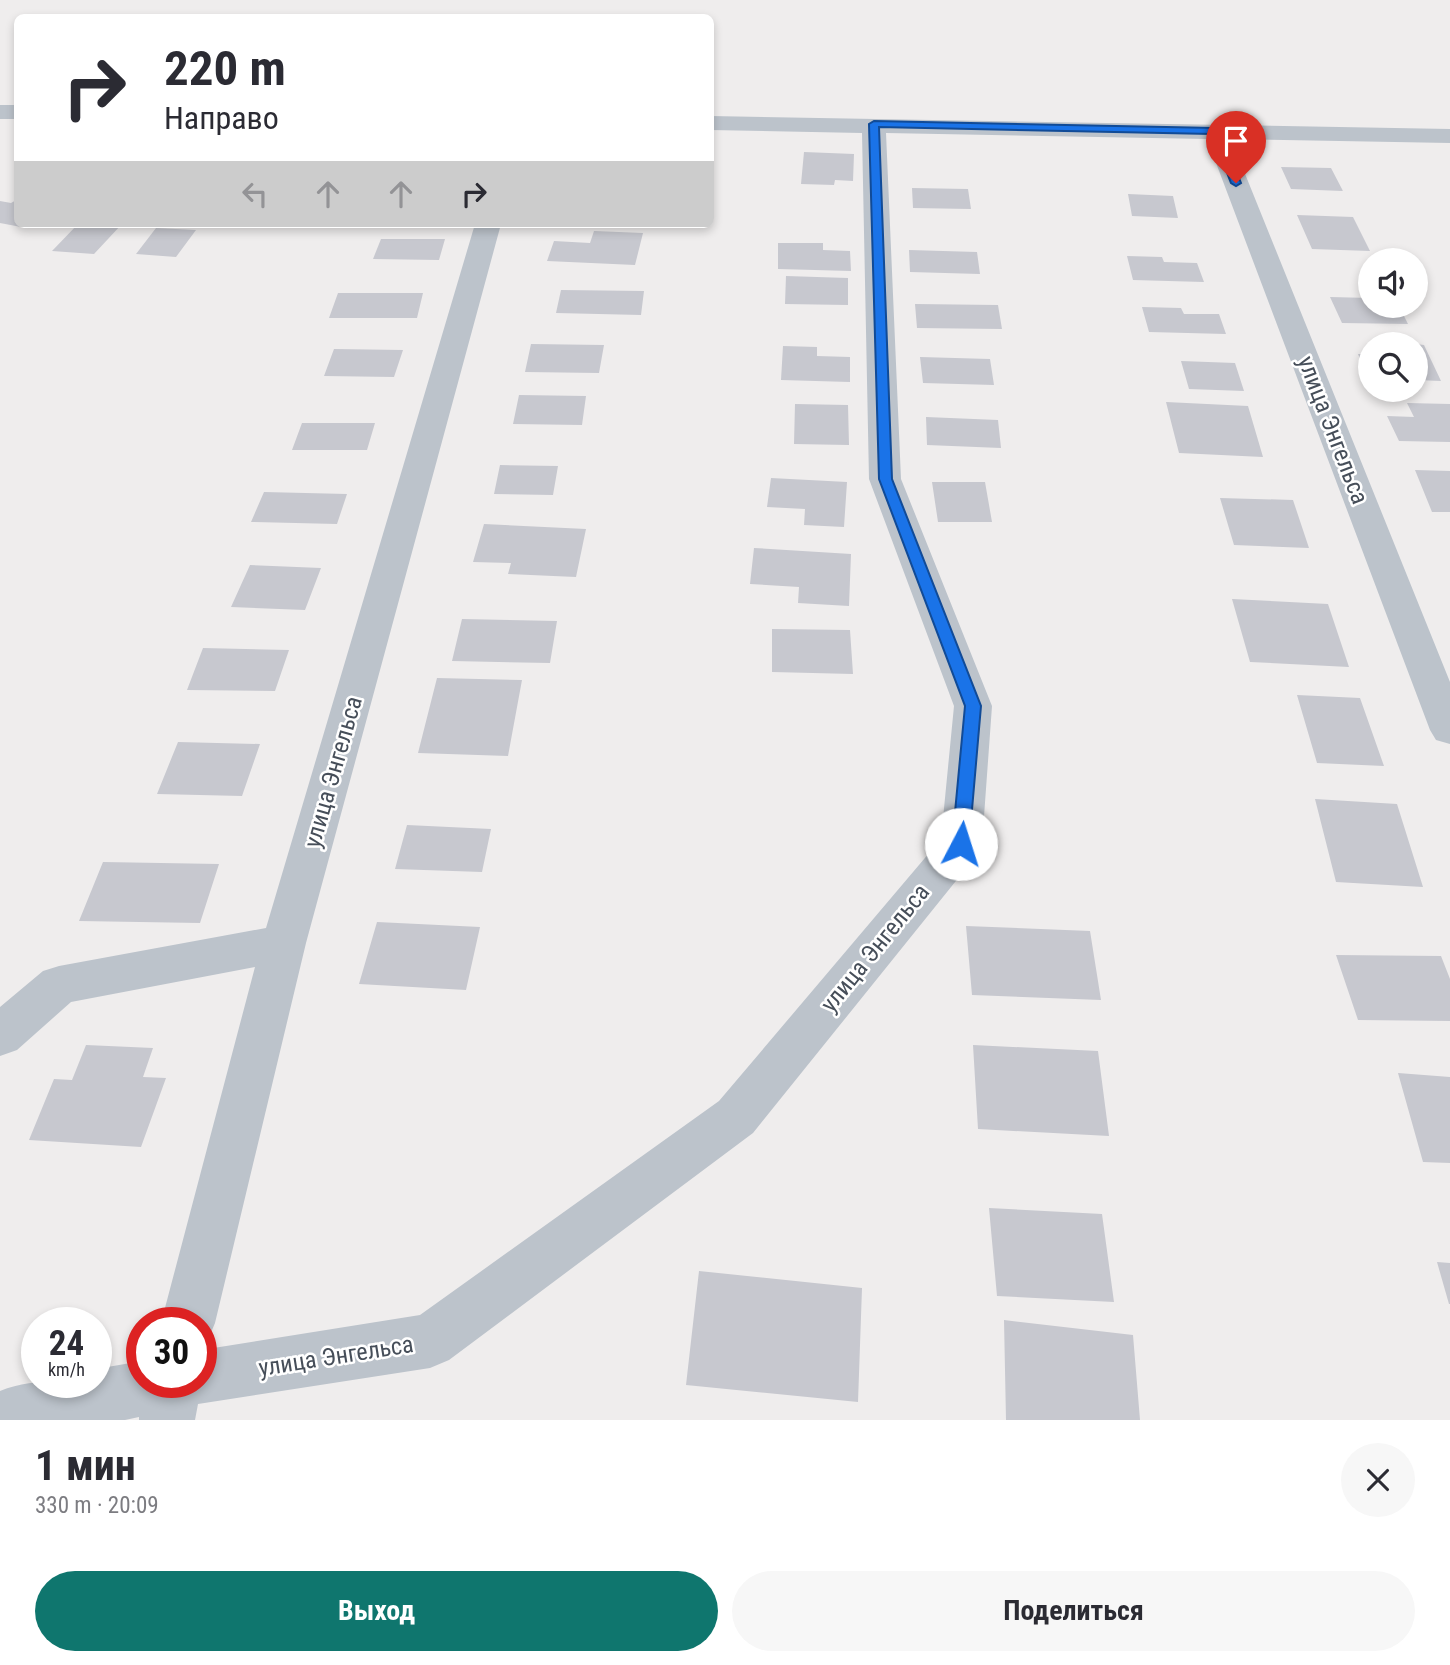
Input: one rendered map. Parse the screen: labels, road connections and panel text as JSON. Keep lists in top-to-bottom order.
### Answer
{
  "streets": {
    "street": ["улица Энгельса"]
  },
  "page": {
    "turn": ["220 m", "Направо"],
    "speed": "24 km/h",
    "limit": "30",
    "heading": ["1 мин", "330 m · 20:09"],
    "buttons": ["Выход", "Поделиться"]
  }
}
